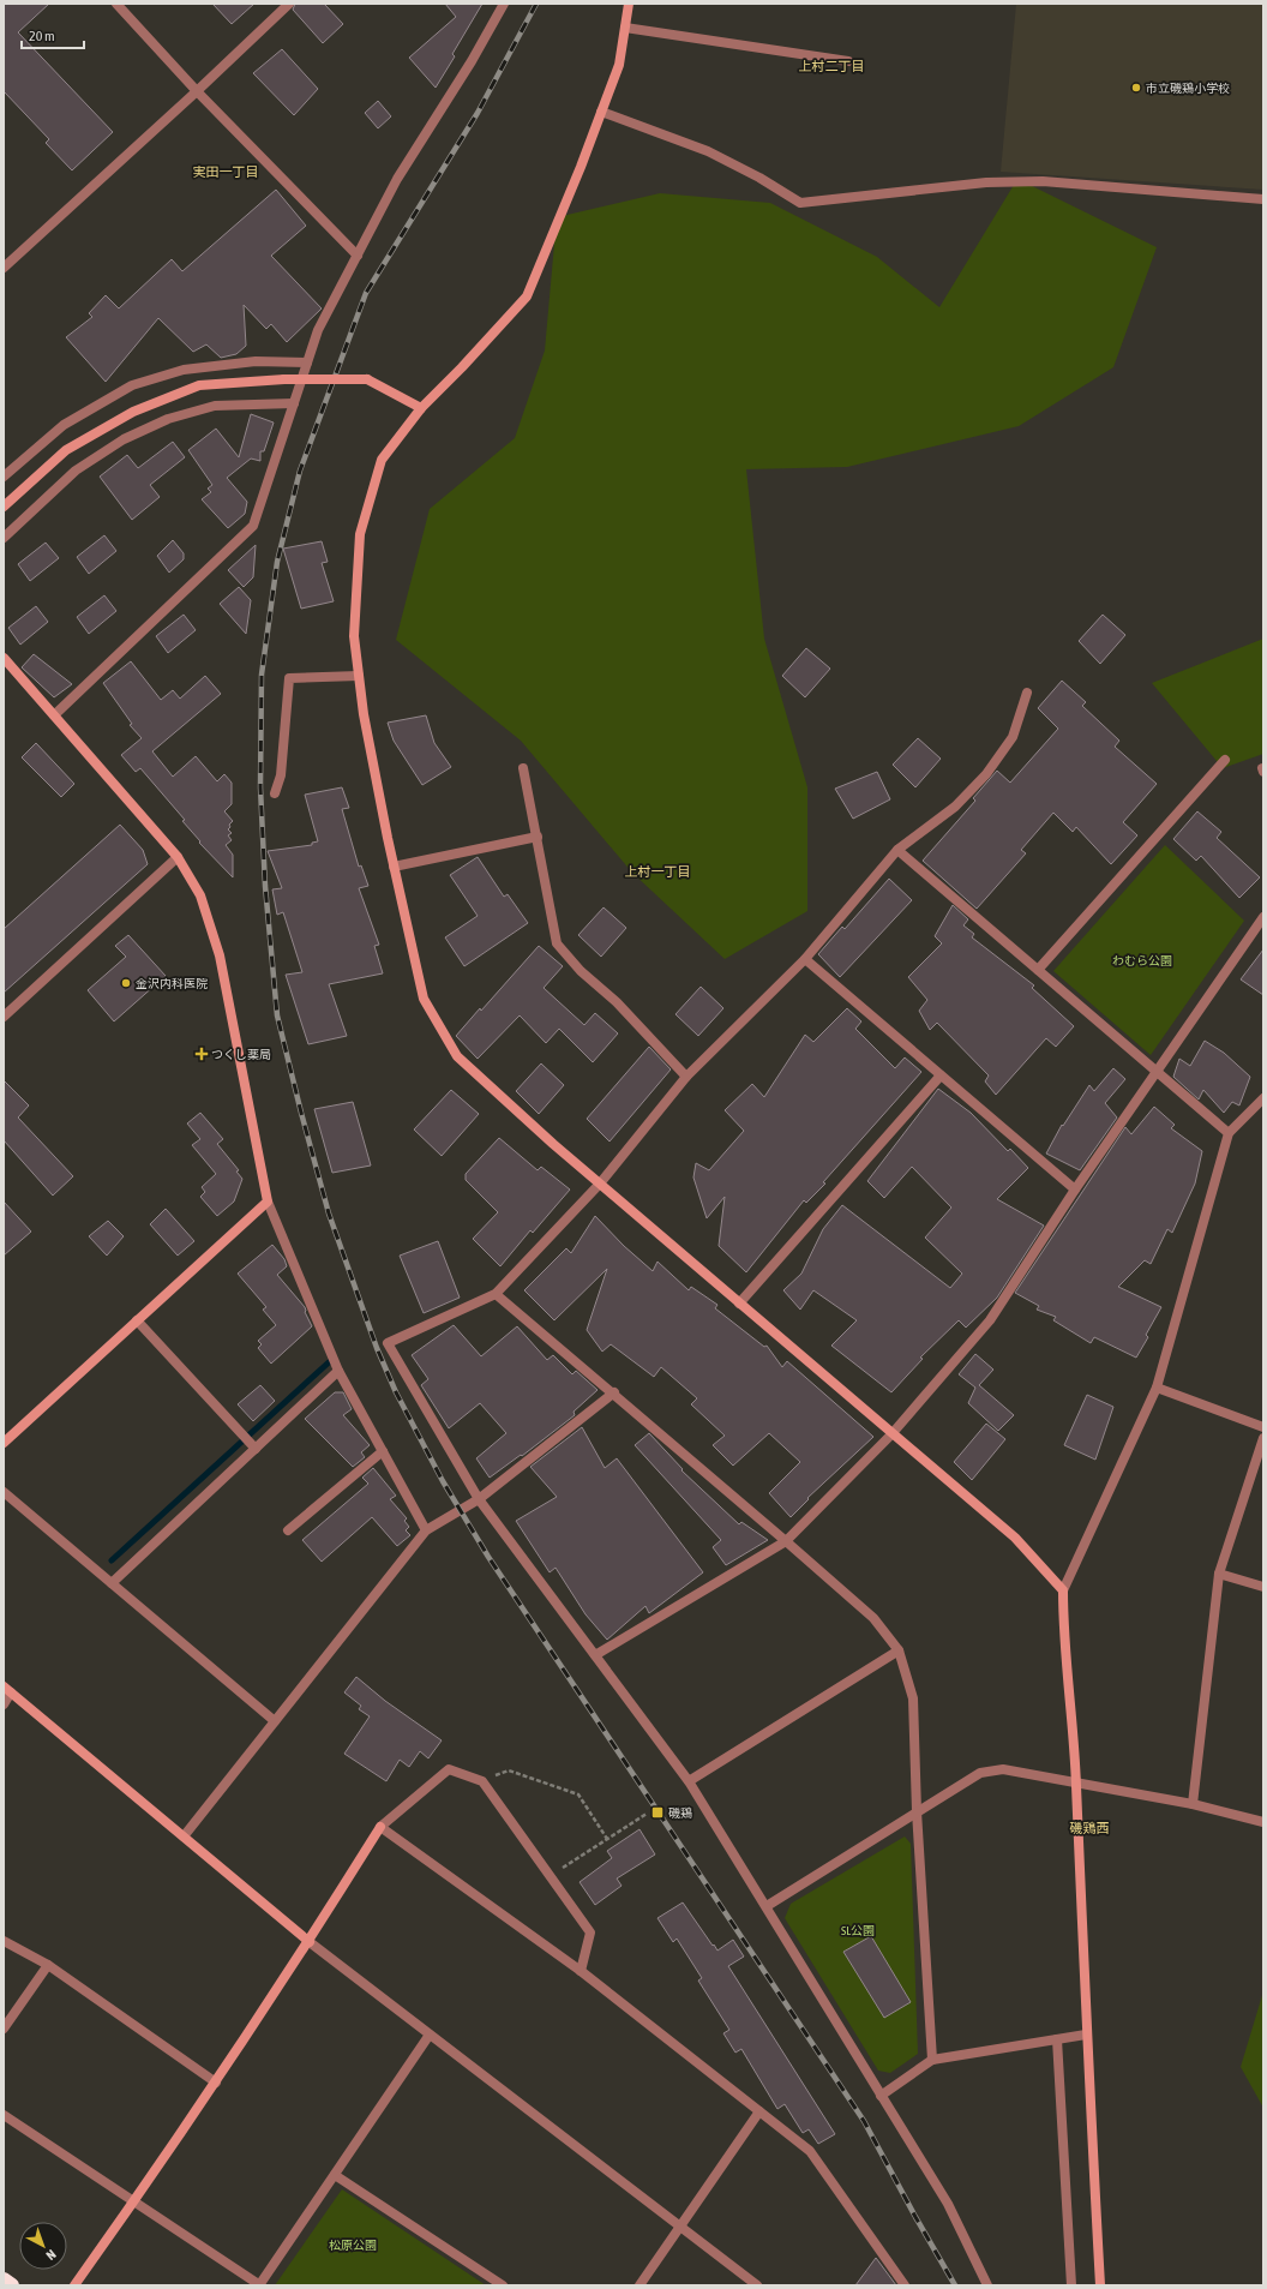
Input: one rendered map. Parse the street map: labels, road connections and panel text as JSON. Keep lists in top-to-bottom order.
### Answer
{
  "districts": [
    "上村二丁目",
    "実田一丁目",
    "上村一丁目",
    "磯鶏西"
  ],
  "parks": ["わむら公園", "SL公園", "松原公園"],
  "places": {
    "other": ["市立磯鶏小学校", "金沢内科医院"],
    "health": ["つくし薬局"],
    "transit": ["磯鶏"]
  },
  "scale_bar": "20 m",
  "north": "bottom right"
}
